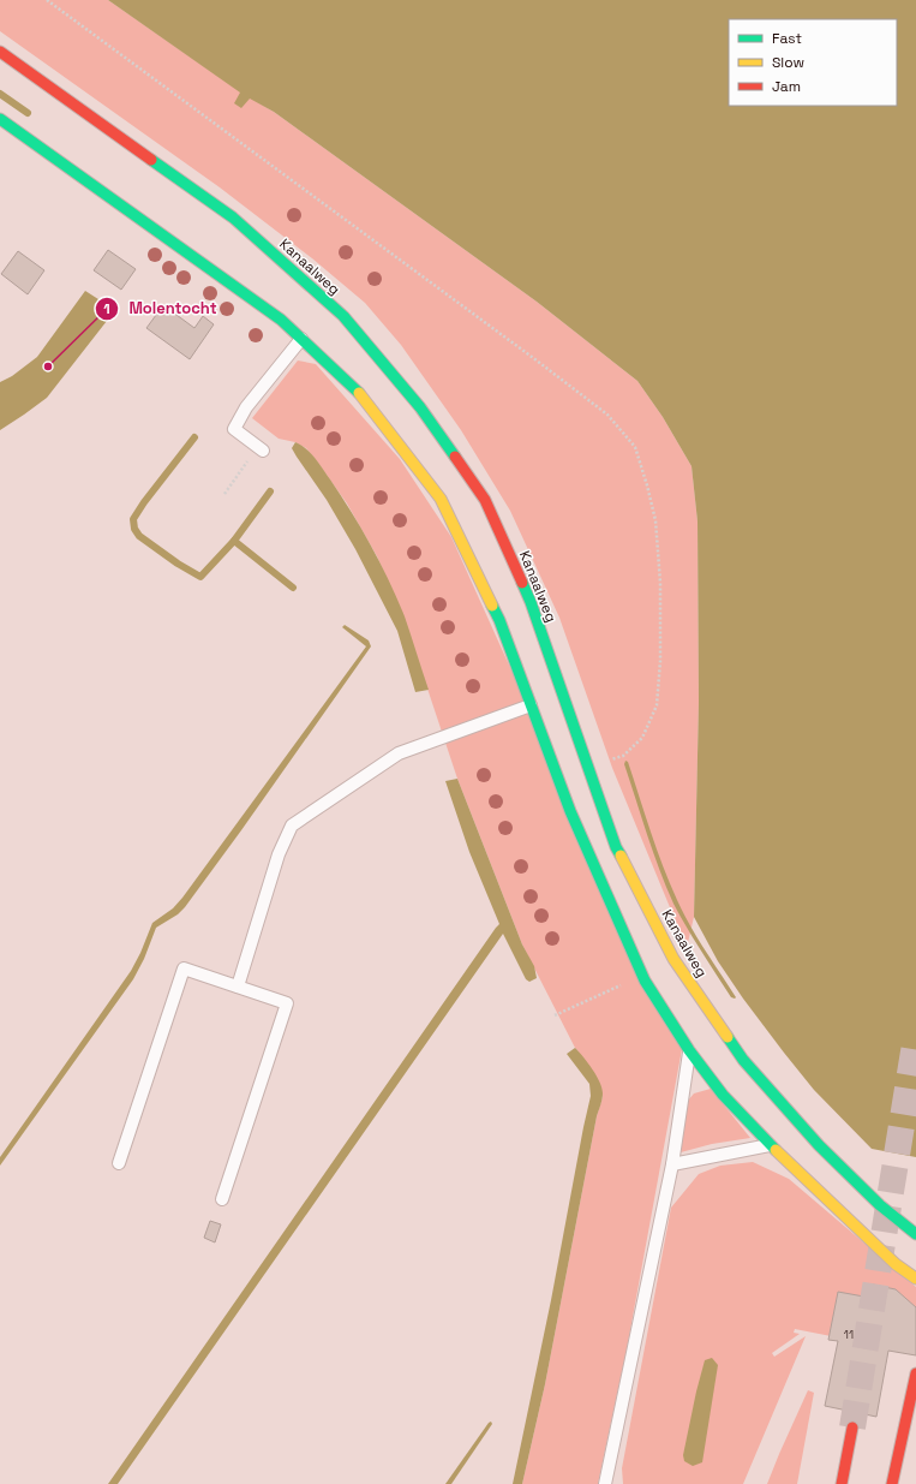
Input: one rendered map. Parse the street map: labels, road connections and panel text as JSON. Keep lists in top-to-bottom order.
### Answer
{
  "streets": {
    "main road": ["Kanaalweg"]
  },
  "places": ["Molentocht"],
  "house_numbers": ["11"],
  "legend": ["Fast", "Slow", "Jam"]
}
